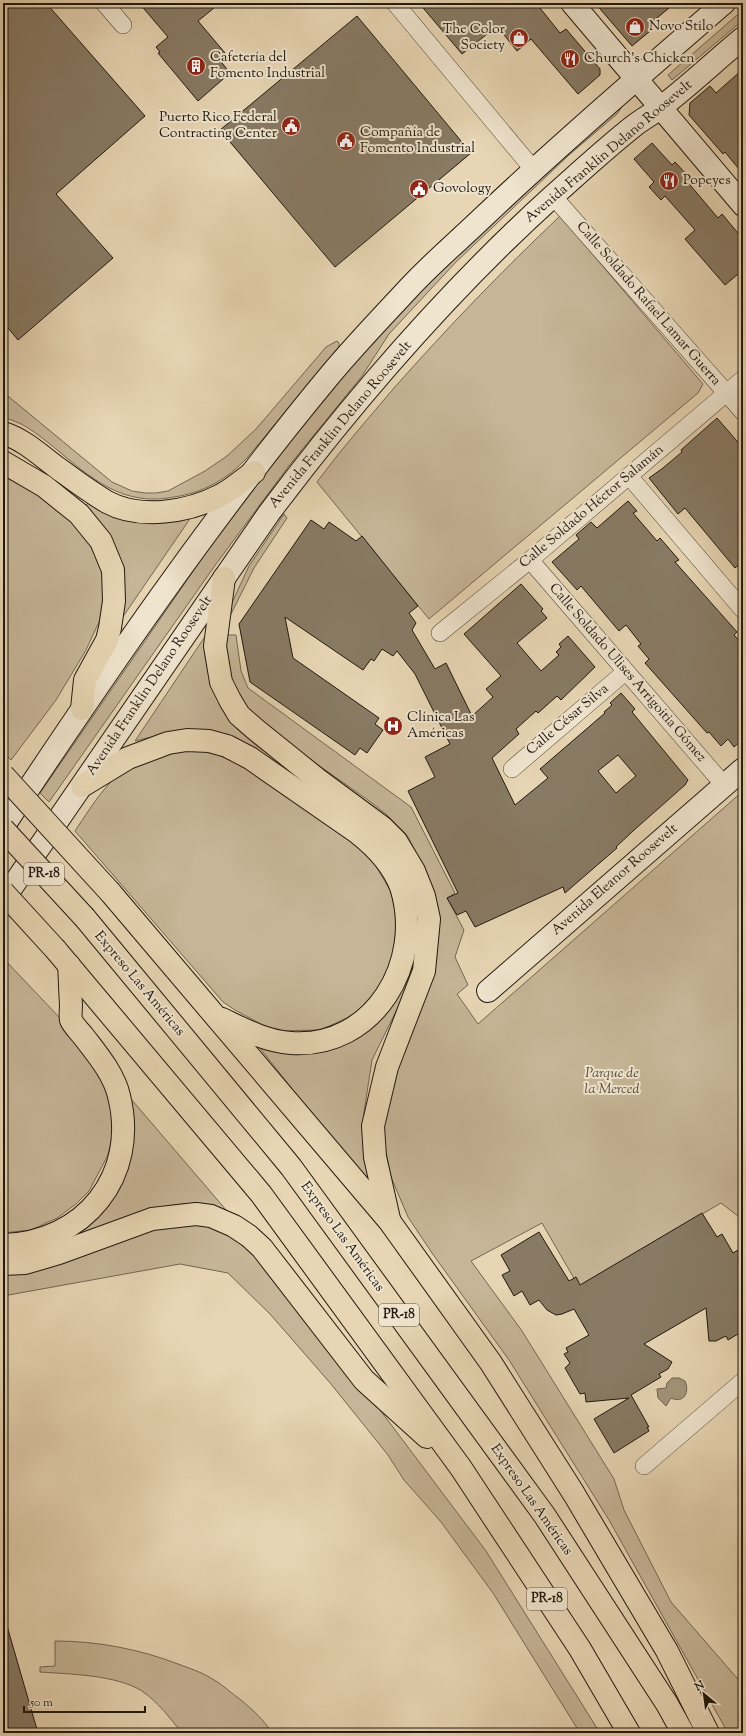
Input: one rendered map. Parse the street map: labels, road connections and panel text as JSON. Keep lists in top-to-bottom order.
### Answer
{
  "streets": {
    "highway": ["PR-18", "Expreso Las Américas"],
    "main road": ["Avenida Franklin Delano Roosevelt", "Avenida Eleanor Roosevelt"],
    "street": [
      "Calle Soldado Rafael Lamar Guerra",
      "Calle Soldado Héctor Salamán",
      "Calle Soldado Ulises Arrigoitia Gómez",
      "Calle César Silva"
    ]
  },
  "crossings": [
    ["Avenida Franklin Delano Roosevelt", "Calle Soldado Rafael Lamar Guerra"],
    ["Calle Soldado Rafael Lamar Guerra", "Calle Soldado Héctor Salamán"],
    ["Calle Soldado Héctor Salamán", "Calle Soldado Ulises Arrigoitia Gómez"],
    ["Calle Soldado Ulises Arrigoitia Gómez", "Calle César Silva"],
    ["Calle Soldado Ulises Arrigoitia Gómez", "Avenida Eleanor Roosevelt"]
  ],
  "parks": ["Parque de la Merced"],
  "places": {
    "shop": ["Novo Stilo", "The Color Society"],
    "restaurant": ["Church's Chicken", "Popeyes"],
    "building": ["Cafetería del Fomento Industrial"],
    "public building": ["Puerto Rico Federal Contracting Center", "Compañía de Fomento Industrial", "Govology"],
    "hospital": ["Clínica Las Américas"]
  },
  "scale_bar": "50 m",
  "north": "top left"
}
